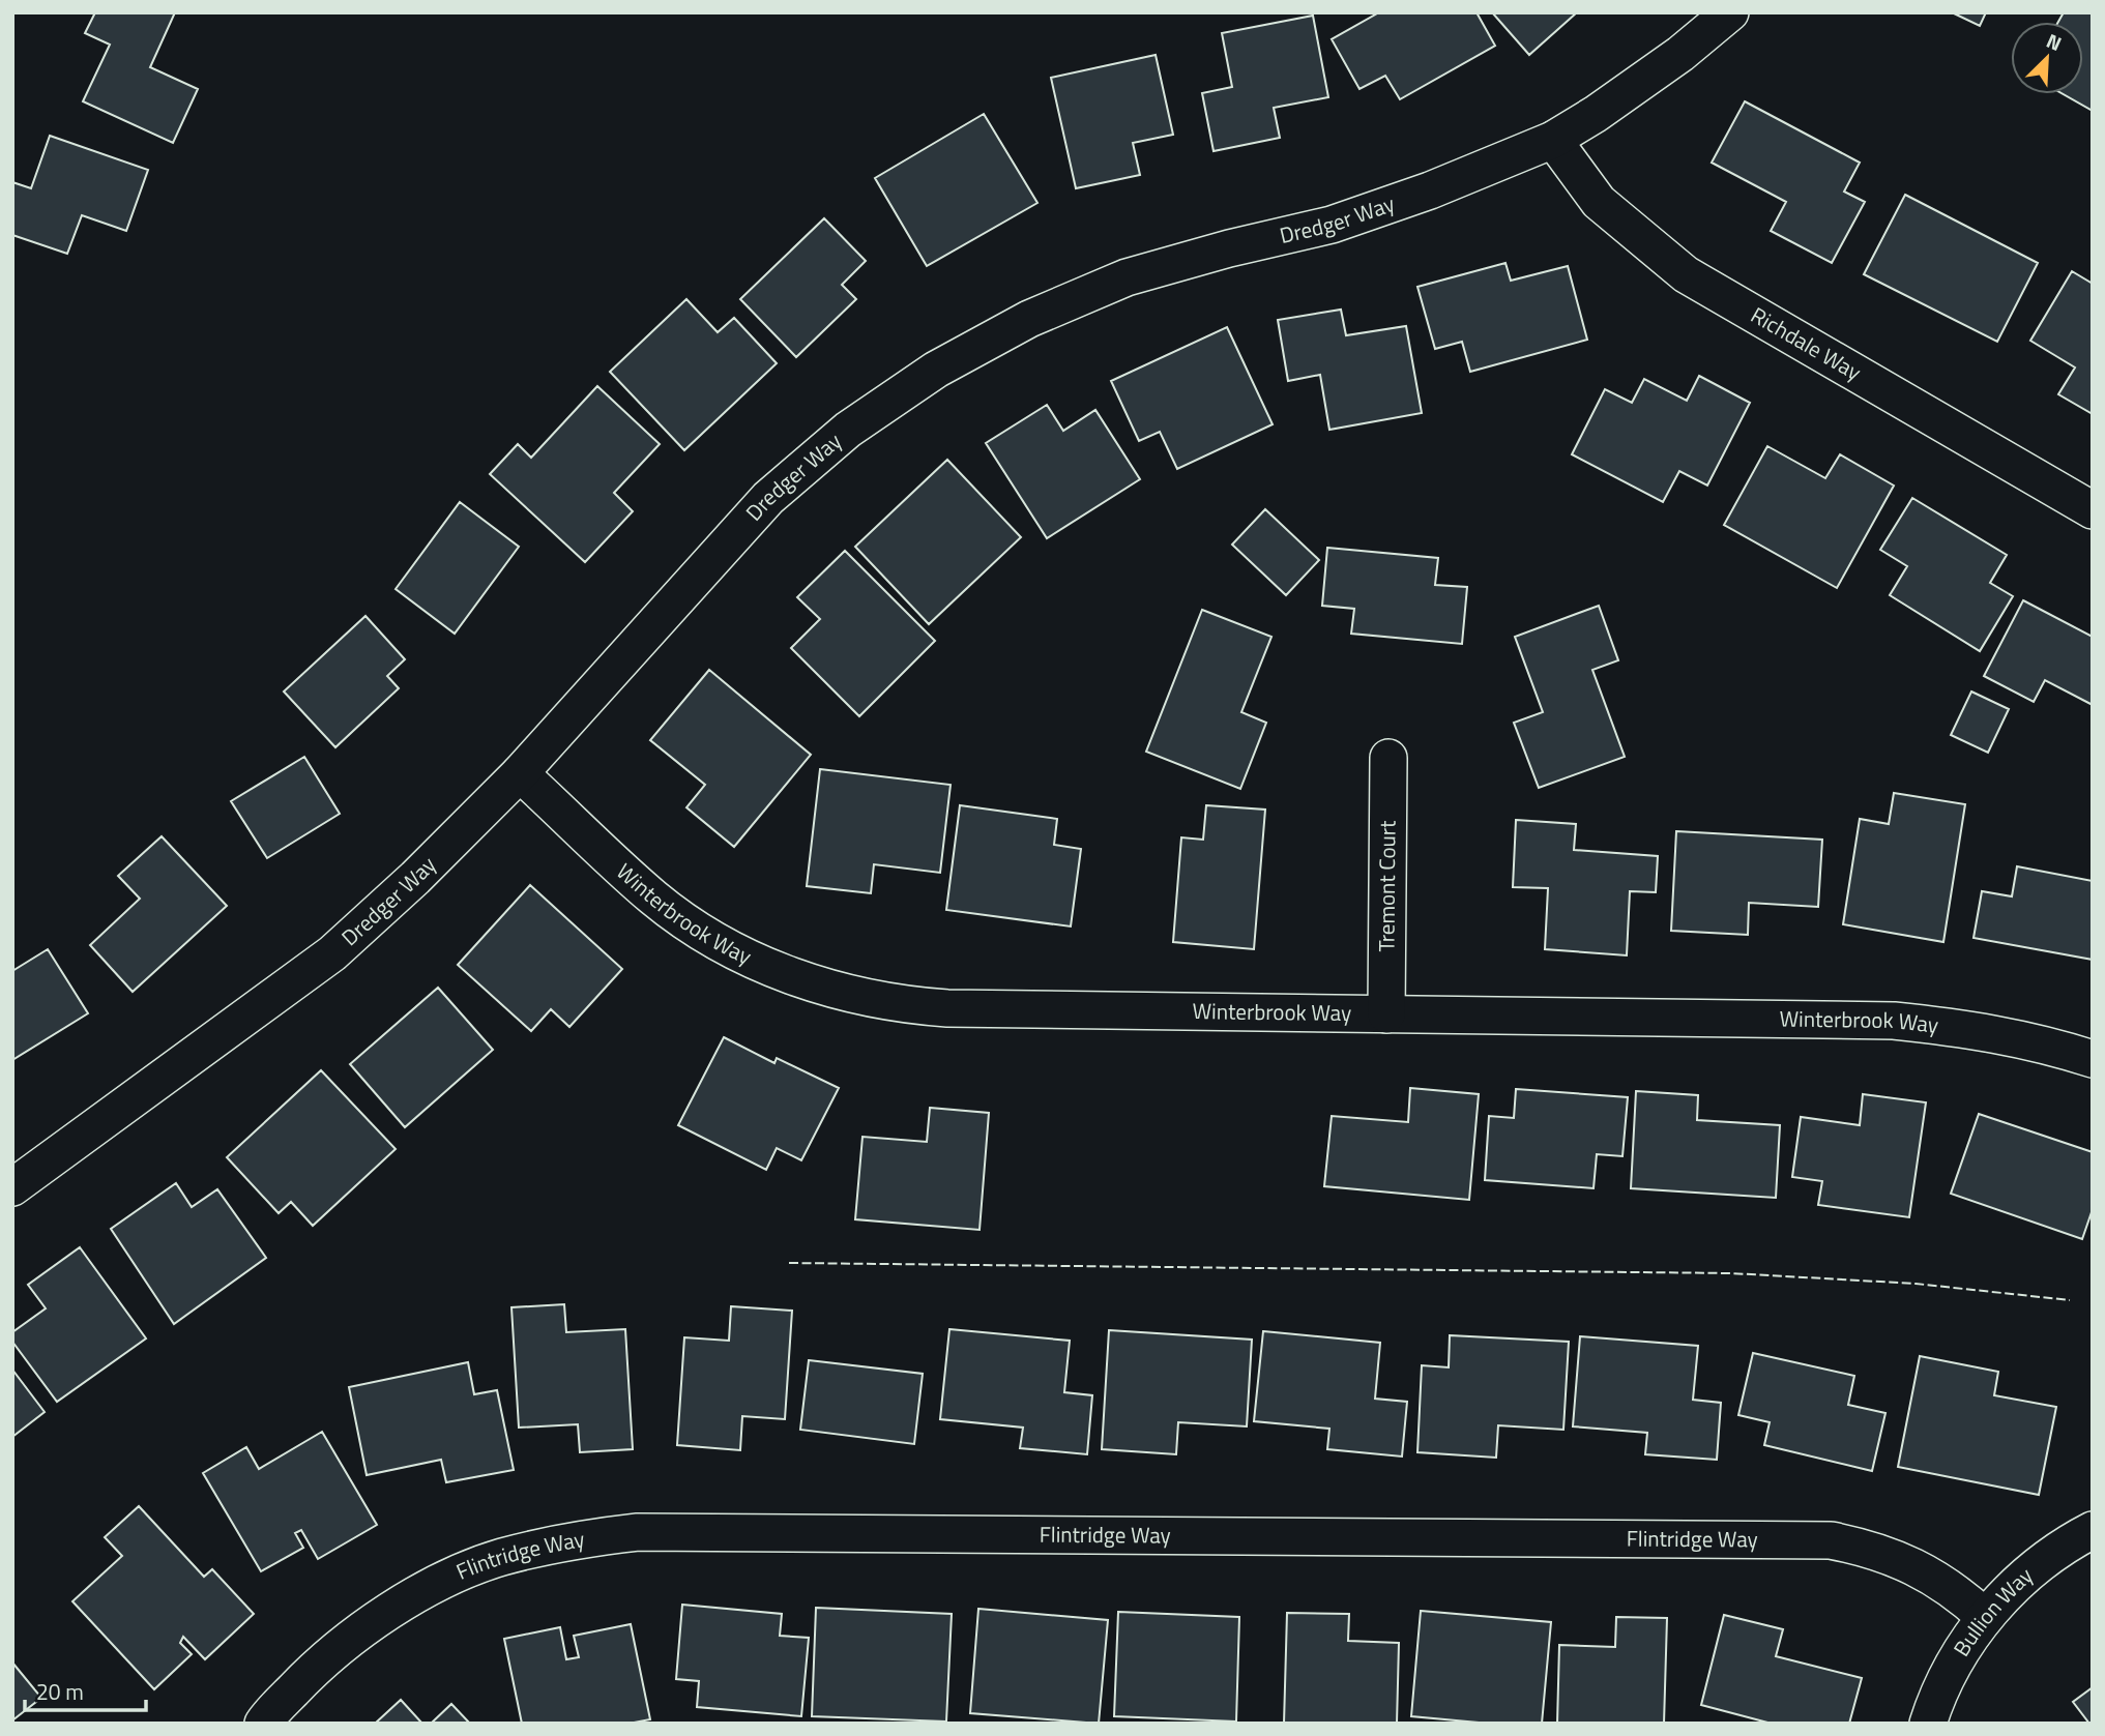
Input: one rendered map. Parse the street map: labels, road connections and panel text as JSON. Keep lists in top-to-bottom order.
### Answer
{
  "streets": {
    "street": [
      "Dredger Way",
      "Richdale Way",
      "Tremont Court",
      "Winterbrook Way",
      "Flintridge Way",
      "Bullion Way"
    ]
  },
  "crossings": [
    ["Dredger Way", "Richdale Way"],
    ["Dredger Way", "Winterbrook Way"],
    ["Tremont Court", "Winterbrook Way"],
    ["Flintridge Way", "Bullion Way"]
  ],
  "scale_bar": "20 m",
  "north": "top right"
}
